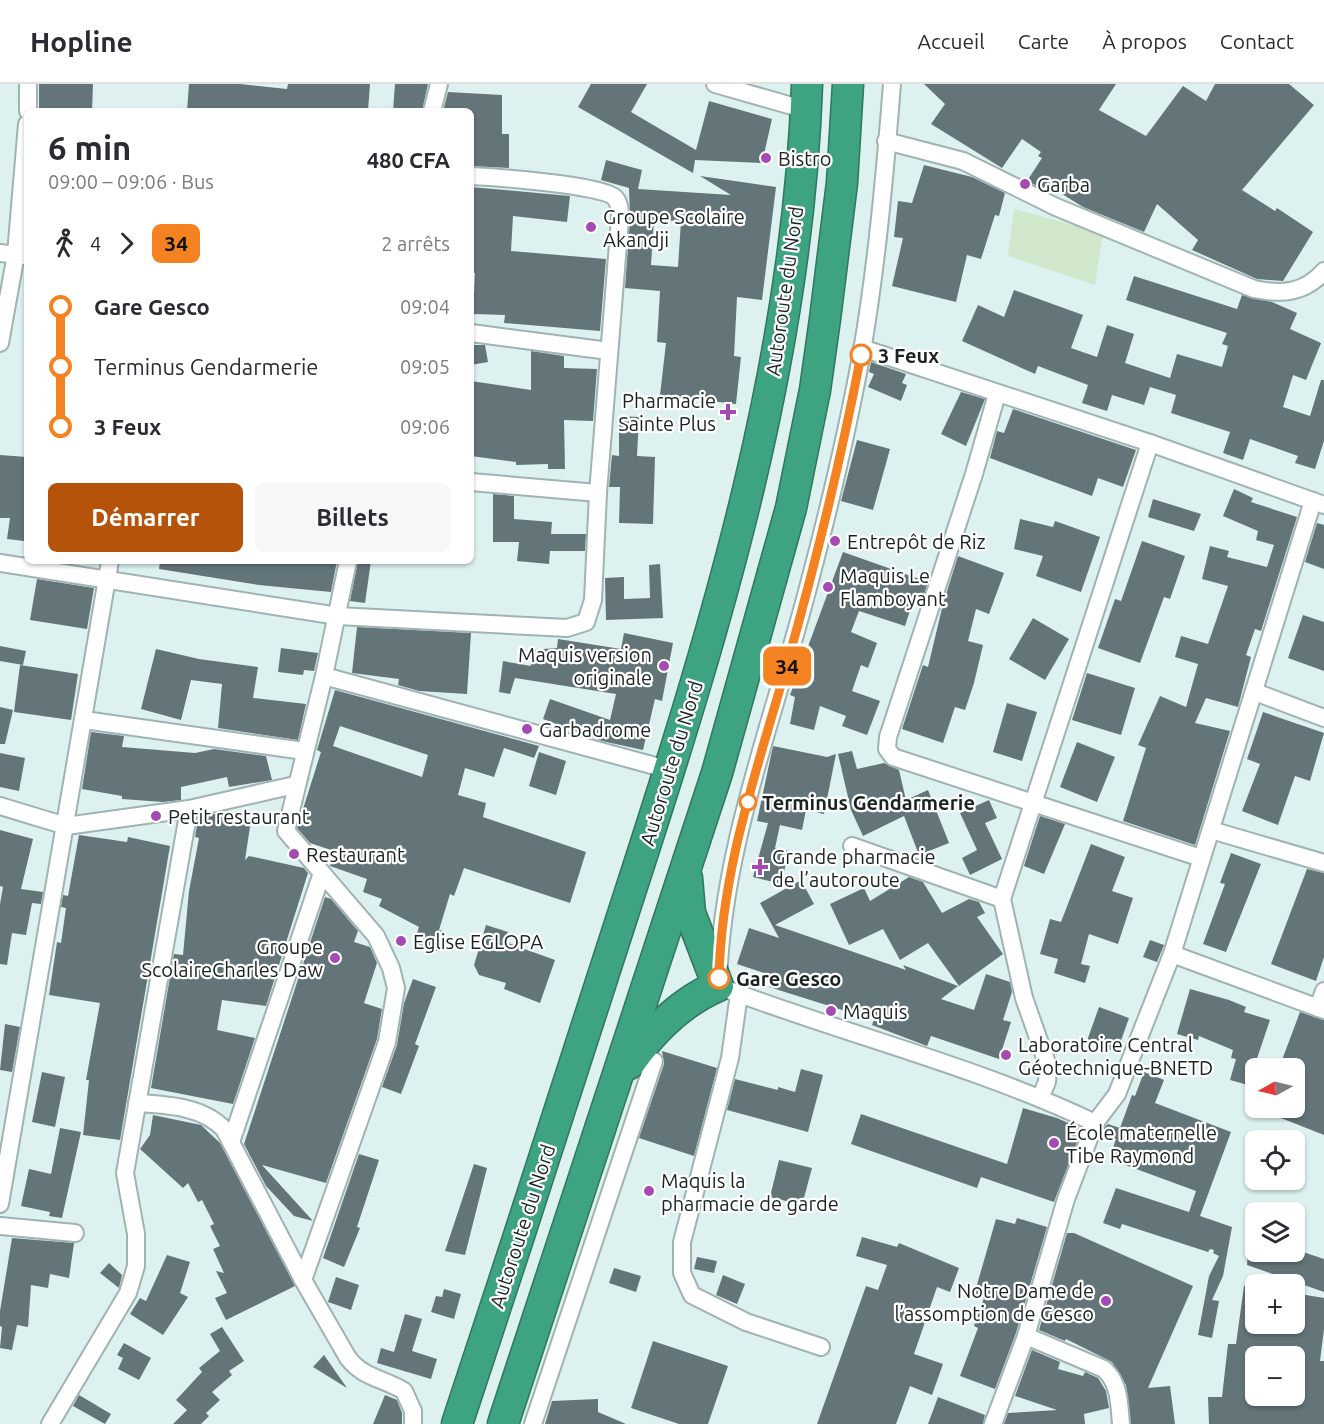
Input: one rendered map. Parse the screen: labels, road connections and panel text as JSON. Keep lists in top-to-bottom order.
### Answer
{
  "streets": {
    "highway": ["Autoroute du Nord"]
  },
  "places": {
    "other": [
      "Bistro",
      "Garba",
      "Groupe Scolaire Akandji",
      "3 Feux",
      "Entrepôt de Riz",
      "Maquis Le Flamboyant",
      "Maquis version originale",
      "Garbadrome",
      "Terminus Gendarmerie",
      "Petit restaurant",
      "Restaurant",
      "Eglise EGLOPA",
      "Groupe ScolaireCharles Daw",
      "Gare Gesco",
      "Maquis",
      "Laboratoire Central Géotechnique-BNETD",
      "École maternelle Tibe Raymond",
      "Maquis la pharmacie de garde",
      "Notre Dame de l’assomption de Gesco"
    ],
    "health": ["Pharmacie Sainte Plus", "Grande pharmacie de l’autoroute"]
  },
  "lines": ["bus line 34"],
  "north": "left",
  "page": {
    "header": "Hopline",
    "nav": [
      "Accueil",
      "Carte",
      "À propos",
      "Contact"
    ],
    "on_map": "34",
    "heading": ["6 min", "09:00 – 09:06 · Bus", "480 CFA"],
    "legs": ["4", "34", "2 arrêts"],
    "list": [
      {
        "name": "Gare Gesco",
        "value": "09:04"
      },
      {
        "name": "Terminus Gendarmerie",
        "value": "09:05"
      },
      {
        "name": "3 Feux",
        "value": "09:06"
      }
    ],
    "buttons": ["Démarrer", "Billets"],
    "map_buttons": ["+", "−"]
  }
}
